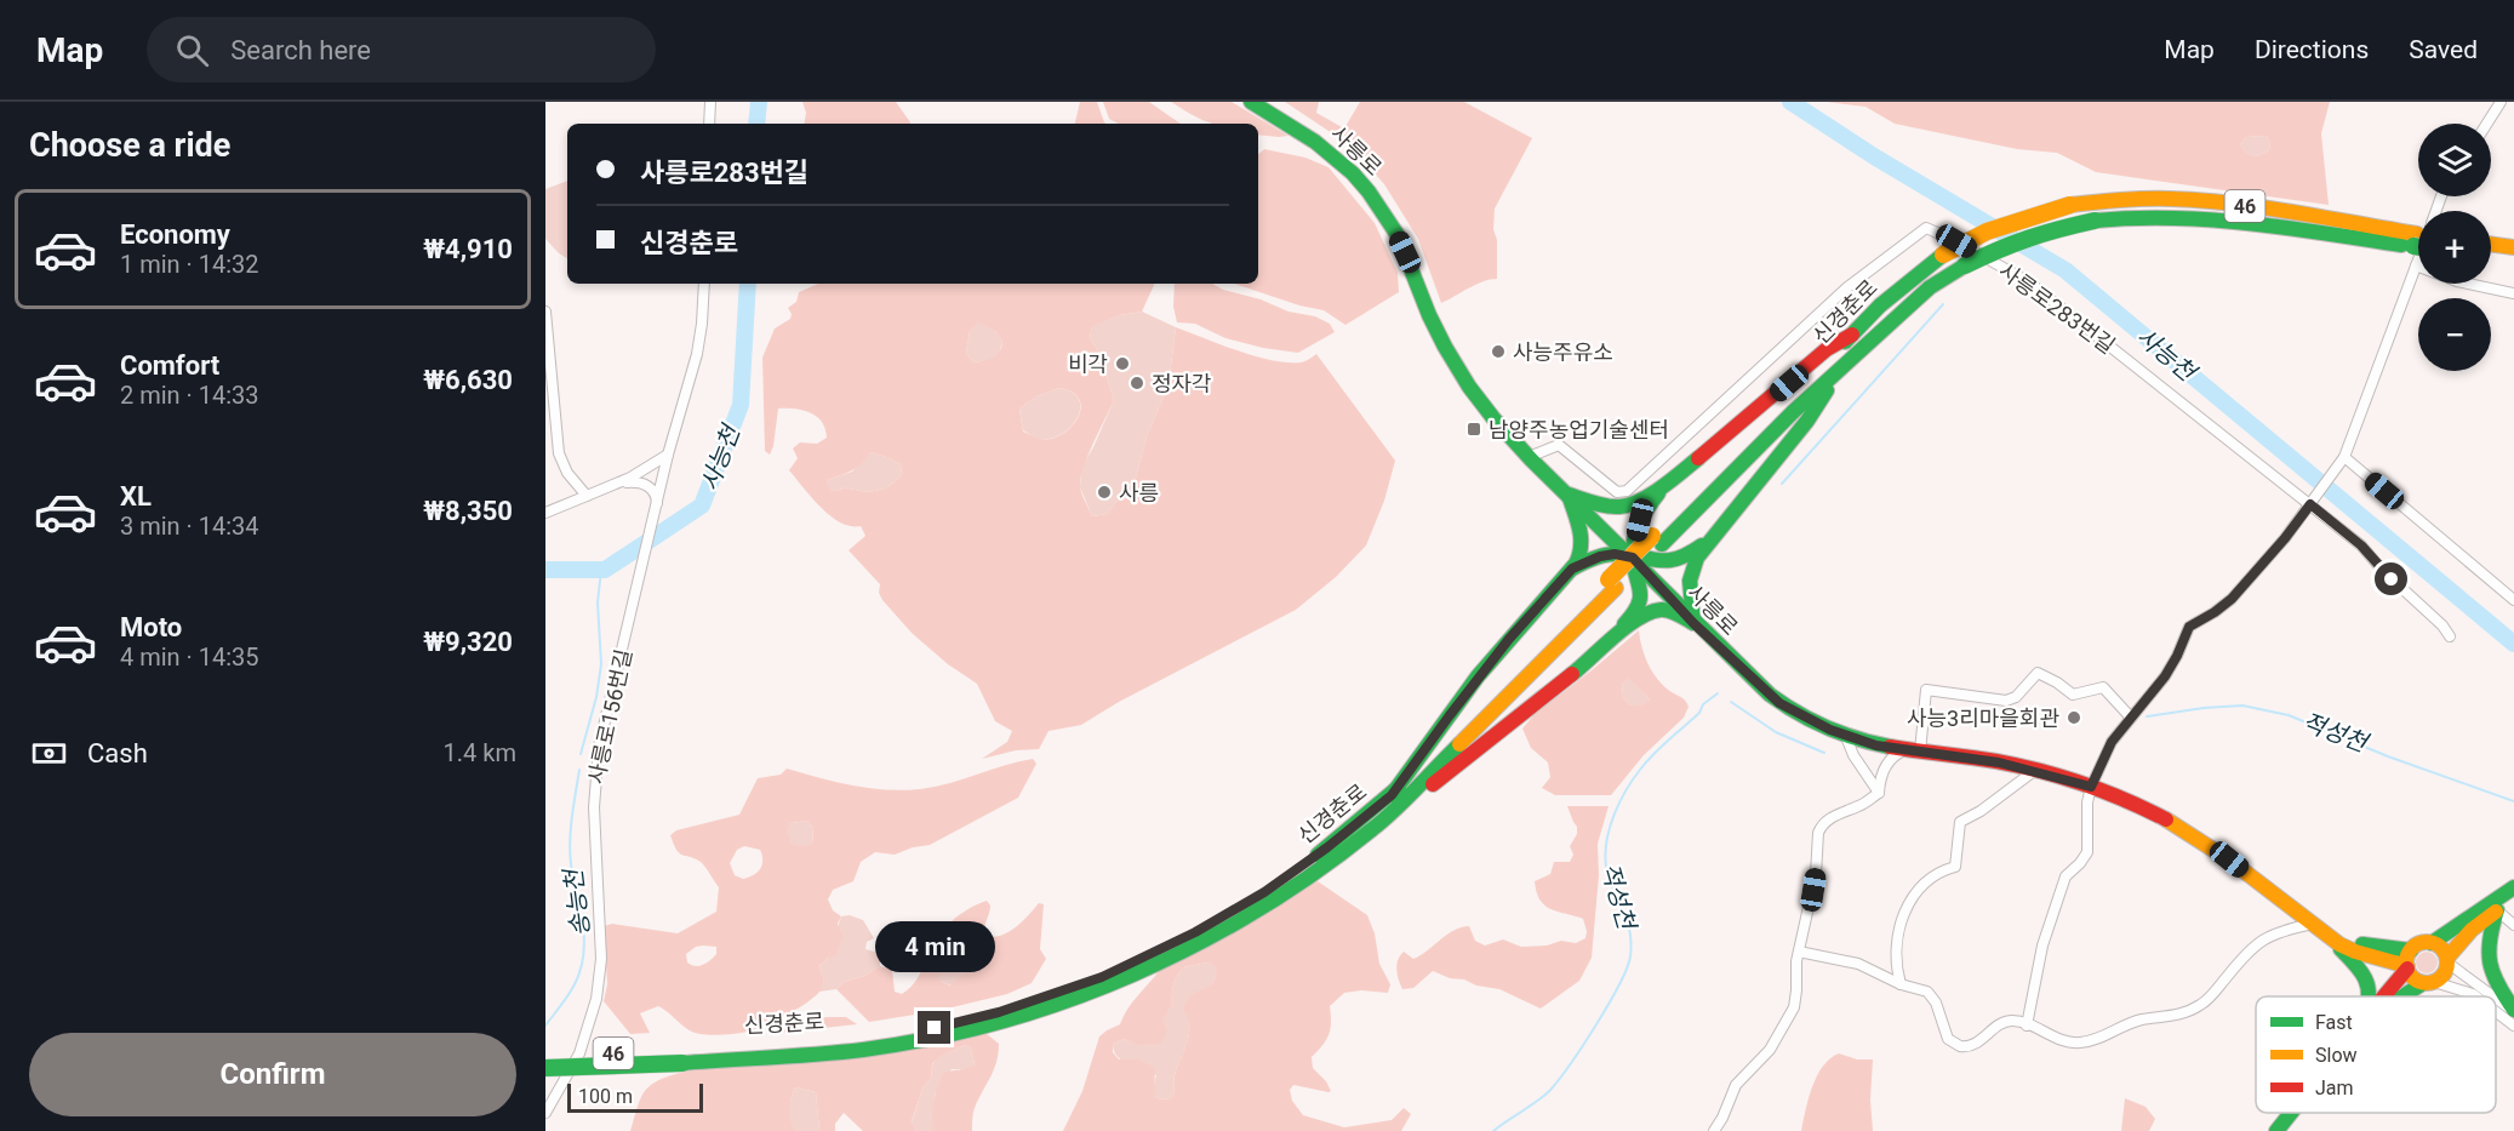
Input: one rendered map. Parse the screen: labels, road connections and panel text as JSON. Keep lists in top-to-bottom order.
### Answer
{
  "streets": {
    "main road": ["사릉로", "46", "신경춘로"],
    "street": ["사릉로283번길", "사릉로156번길"]
  },
  "crossings": [
    ["사릉로", "사릉로283번길"]
  ],
  "water": ["사능천", "적성천", "송능천"],
  "places": {
    "other": [
      "사능주유소",
      "비각",
      "정자각",
      "사릉",
      "사능3리마을회관"
    ],
    "transit": ["남양주농업기술센터"]
  },
  "legend": ["Fast", "Slow", "Jam"],
  "scale_bar": "100 m",
  "page": {
    "header": "Map",
    "search": "Search here",
    "nav": ["Map", "Directions", "Saved"],
    "heading": "Choose a ride",
    "map_buttons": ["+", "−"],
    "banner": ["사릉로283번길", "신경춘로"],
    "list": [
      {
        "name": "Economy",
        "note": "1 min · 14:32",
        "value": "₩4,910"
      },
      {
        "name": "Comfort",
        "note": "2 min · 14:33",
        "value": "₩6,630"
      },
      {
        "name": "XL",
        "note": "3 min · 14:34",
        "value": "₩8,350"
      },
      {
        "name": "Moto",
        "note": "4 min · 14:35",
        "value": "₩9,320"
      }
    ],
    "pay": ["Cash", "1.4 km"],
    "bubble": "4 min",
    "buttons": "Confirm",
    "scale": "100 m"
  }
}
